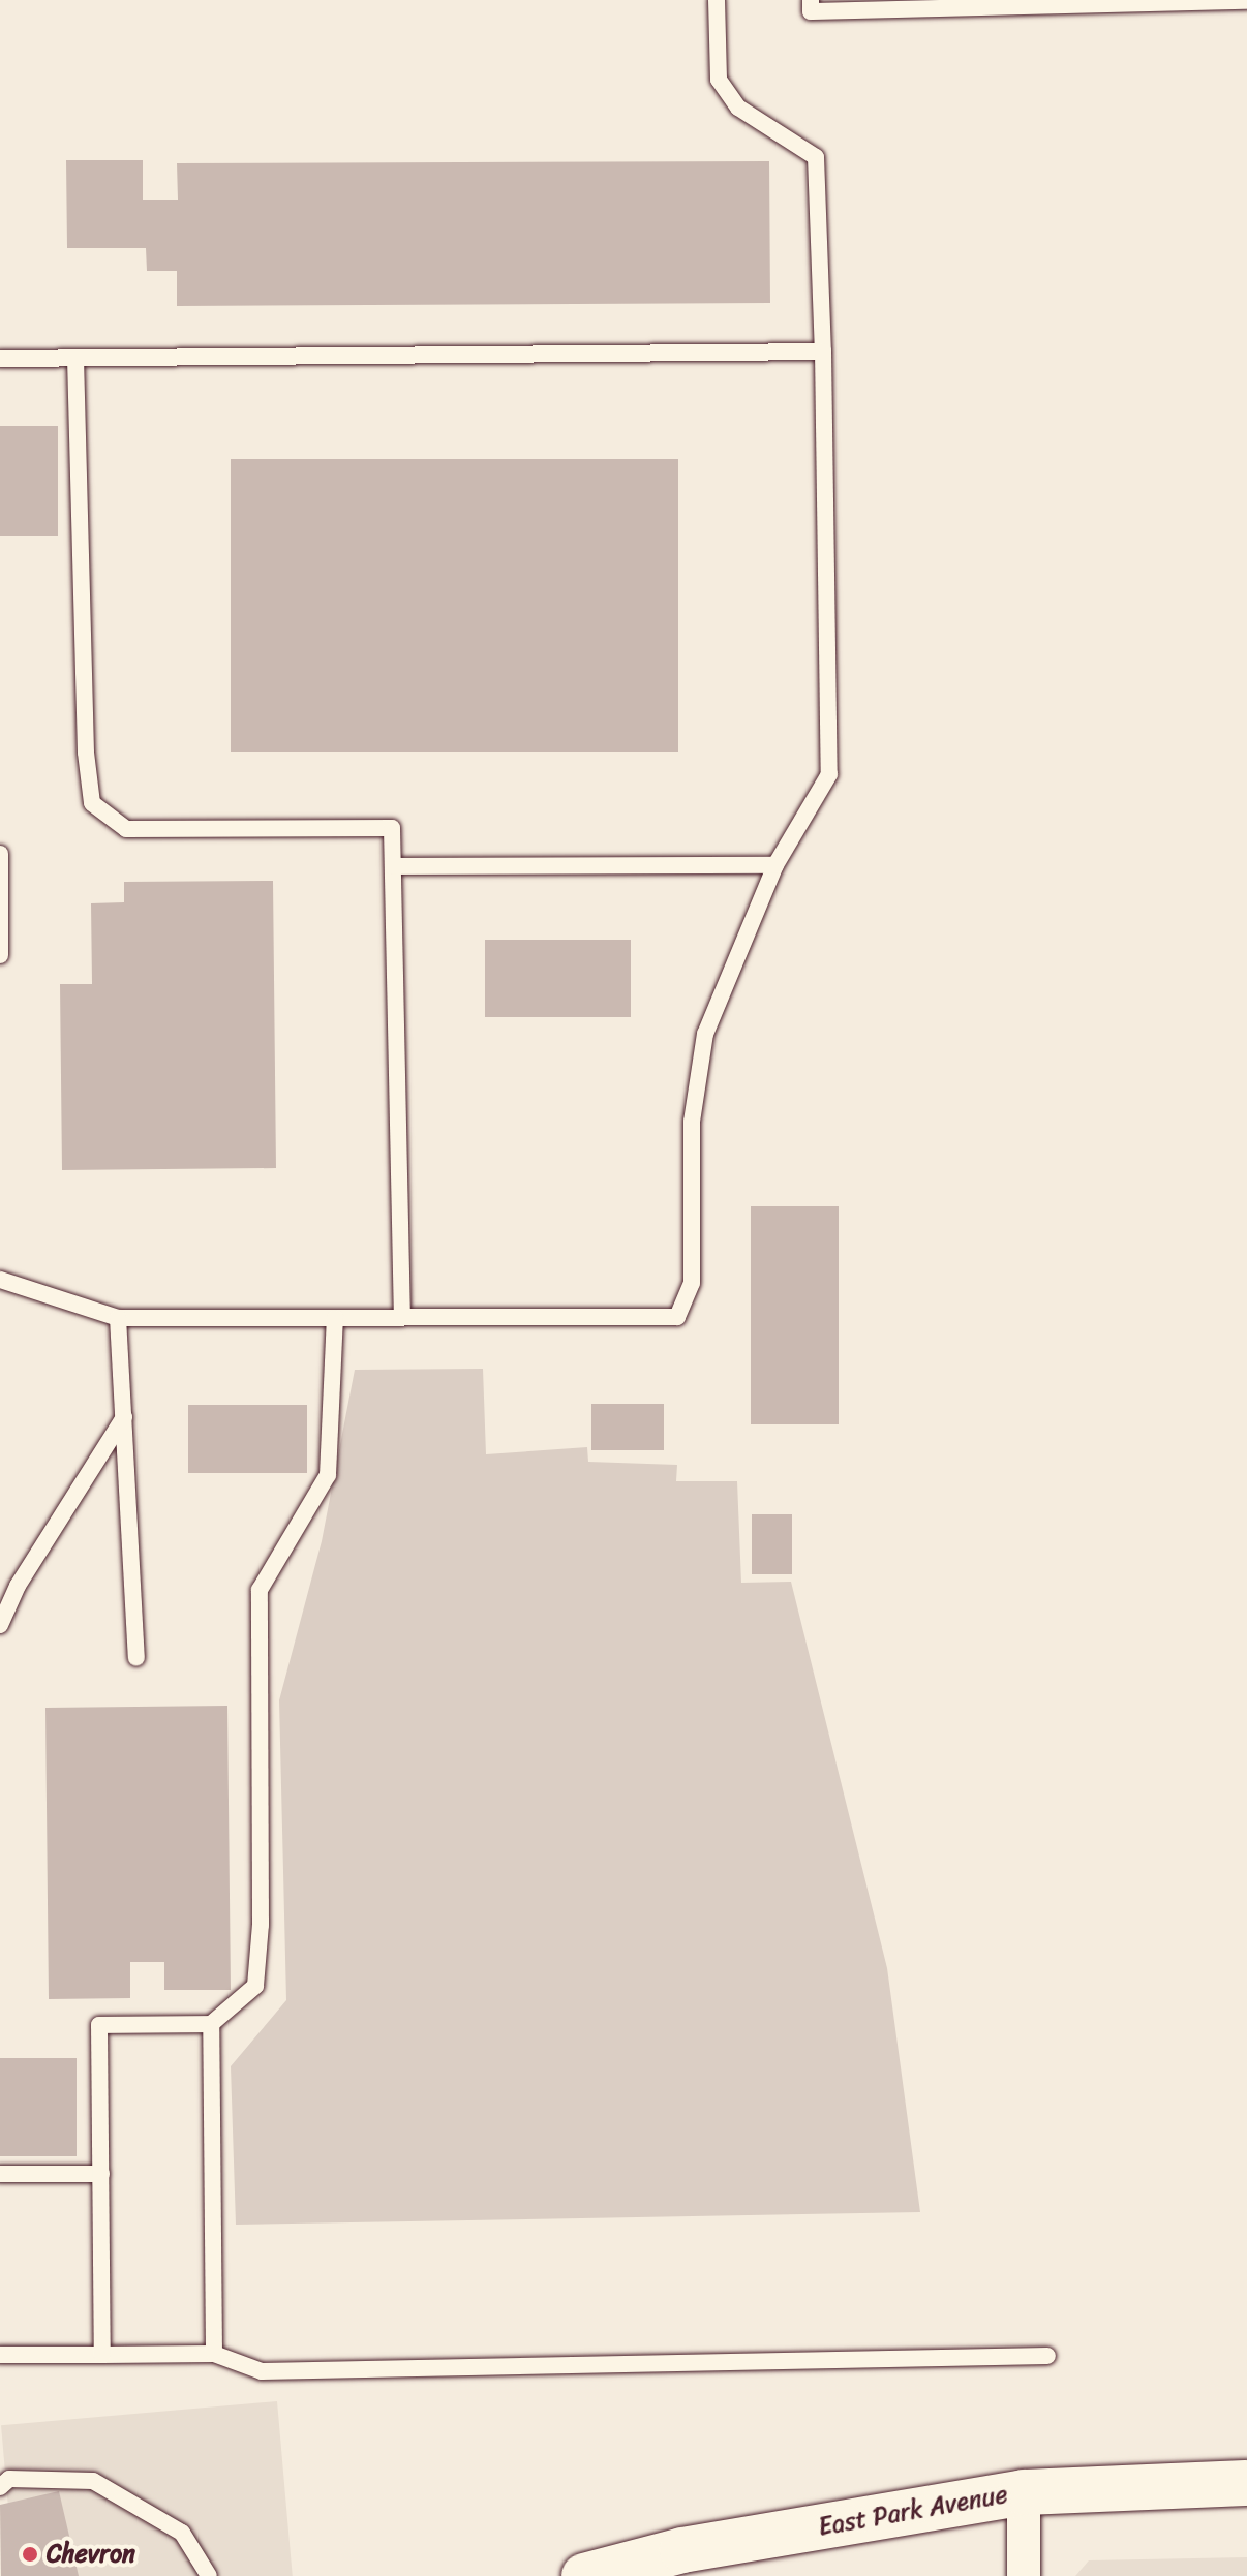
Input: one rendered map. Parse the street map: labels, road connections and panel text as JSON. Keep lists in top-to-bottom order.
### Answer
{
  "streets": {
    "main road": ["East Park Avenue"]
  },
  "places": ["Chevron"]
}
